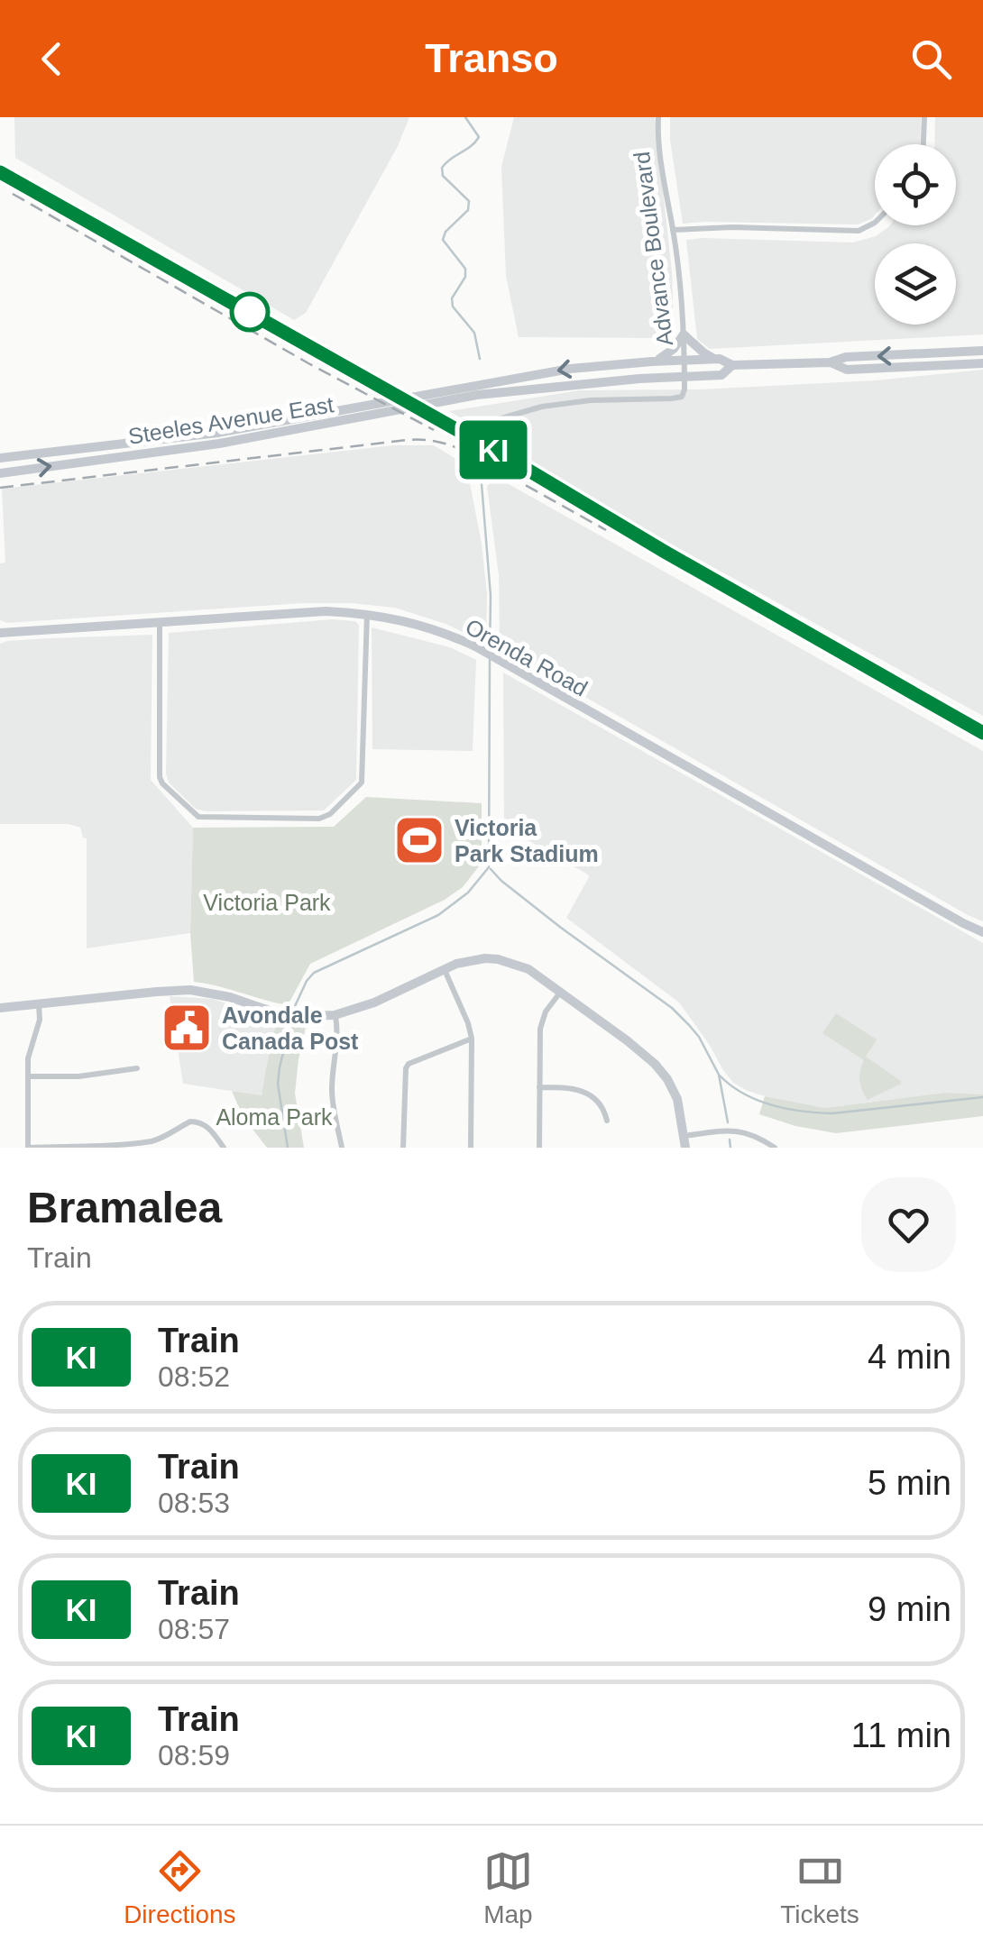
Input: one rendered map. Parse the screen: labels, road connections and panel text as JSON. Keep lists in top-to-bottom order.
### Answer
{
  "streets": {
    "main road": ["Steeles Avenue East", "Orenda Road"],
    "street": ["Advance Boulevard"]
  },
  "crossings": [
    ["Advance Boulevard", "Steeles Avenue East"]
  ],
  "parks": ["Victoria Park", "Aloma Park"],
  "places": {
    "sports": ["Victoria Park Stadium"],
    "public building": ["Avondale Canada Post"]
  },
  "page": {
    "header": "Transo",
    "on_map": "KI",
    "heading": ["Bramalea", "Train"],
    "list": [
      {
        "mark": "KI",
        "name": "Train",
        "note": "08:52",
        "value": "4 min"
      },
      {
        "mark": "KI",
        "name": "Train",
        "note": "08:53",
        "value": "5 min"
      },
      {
        "mark": "KI",
        "name": "Train",
        "note": "08:57",
        "value": "9 min"
      },
      {
        "mark": "KI",
        "name": "Train",
        "note": "08:59",
        "value": "11 min"
      }
    ],
    "tabs": ["Directions", "Map", "Tickets"]
  }
}
